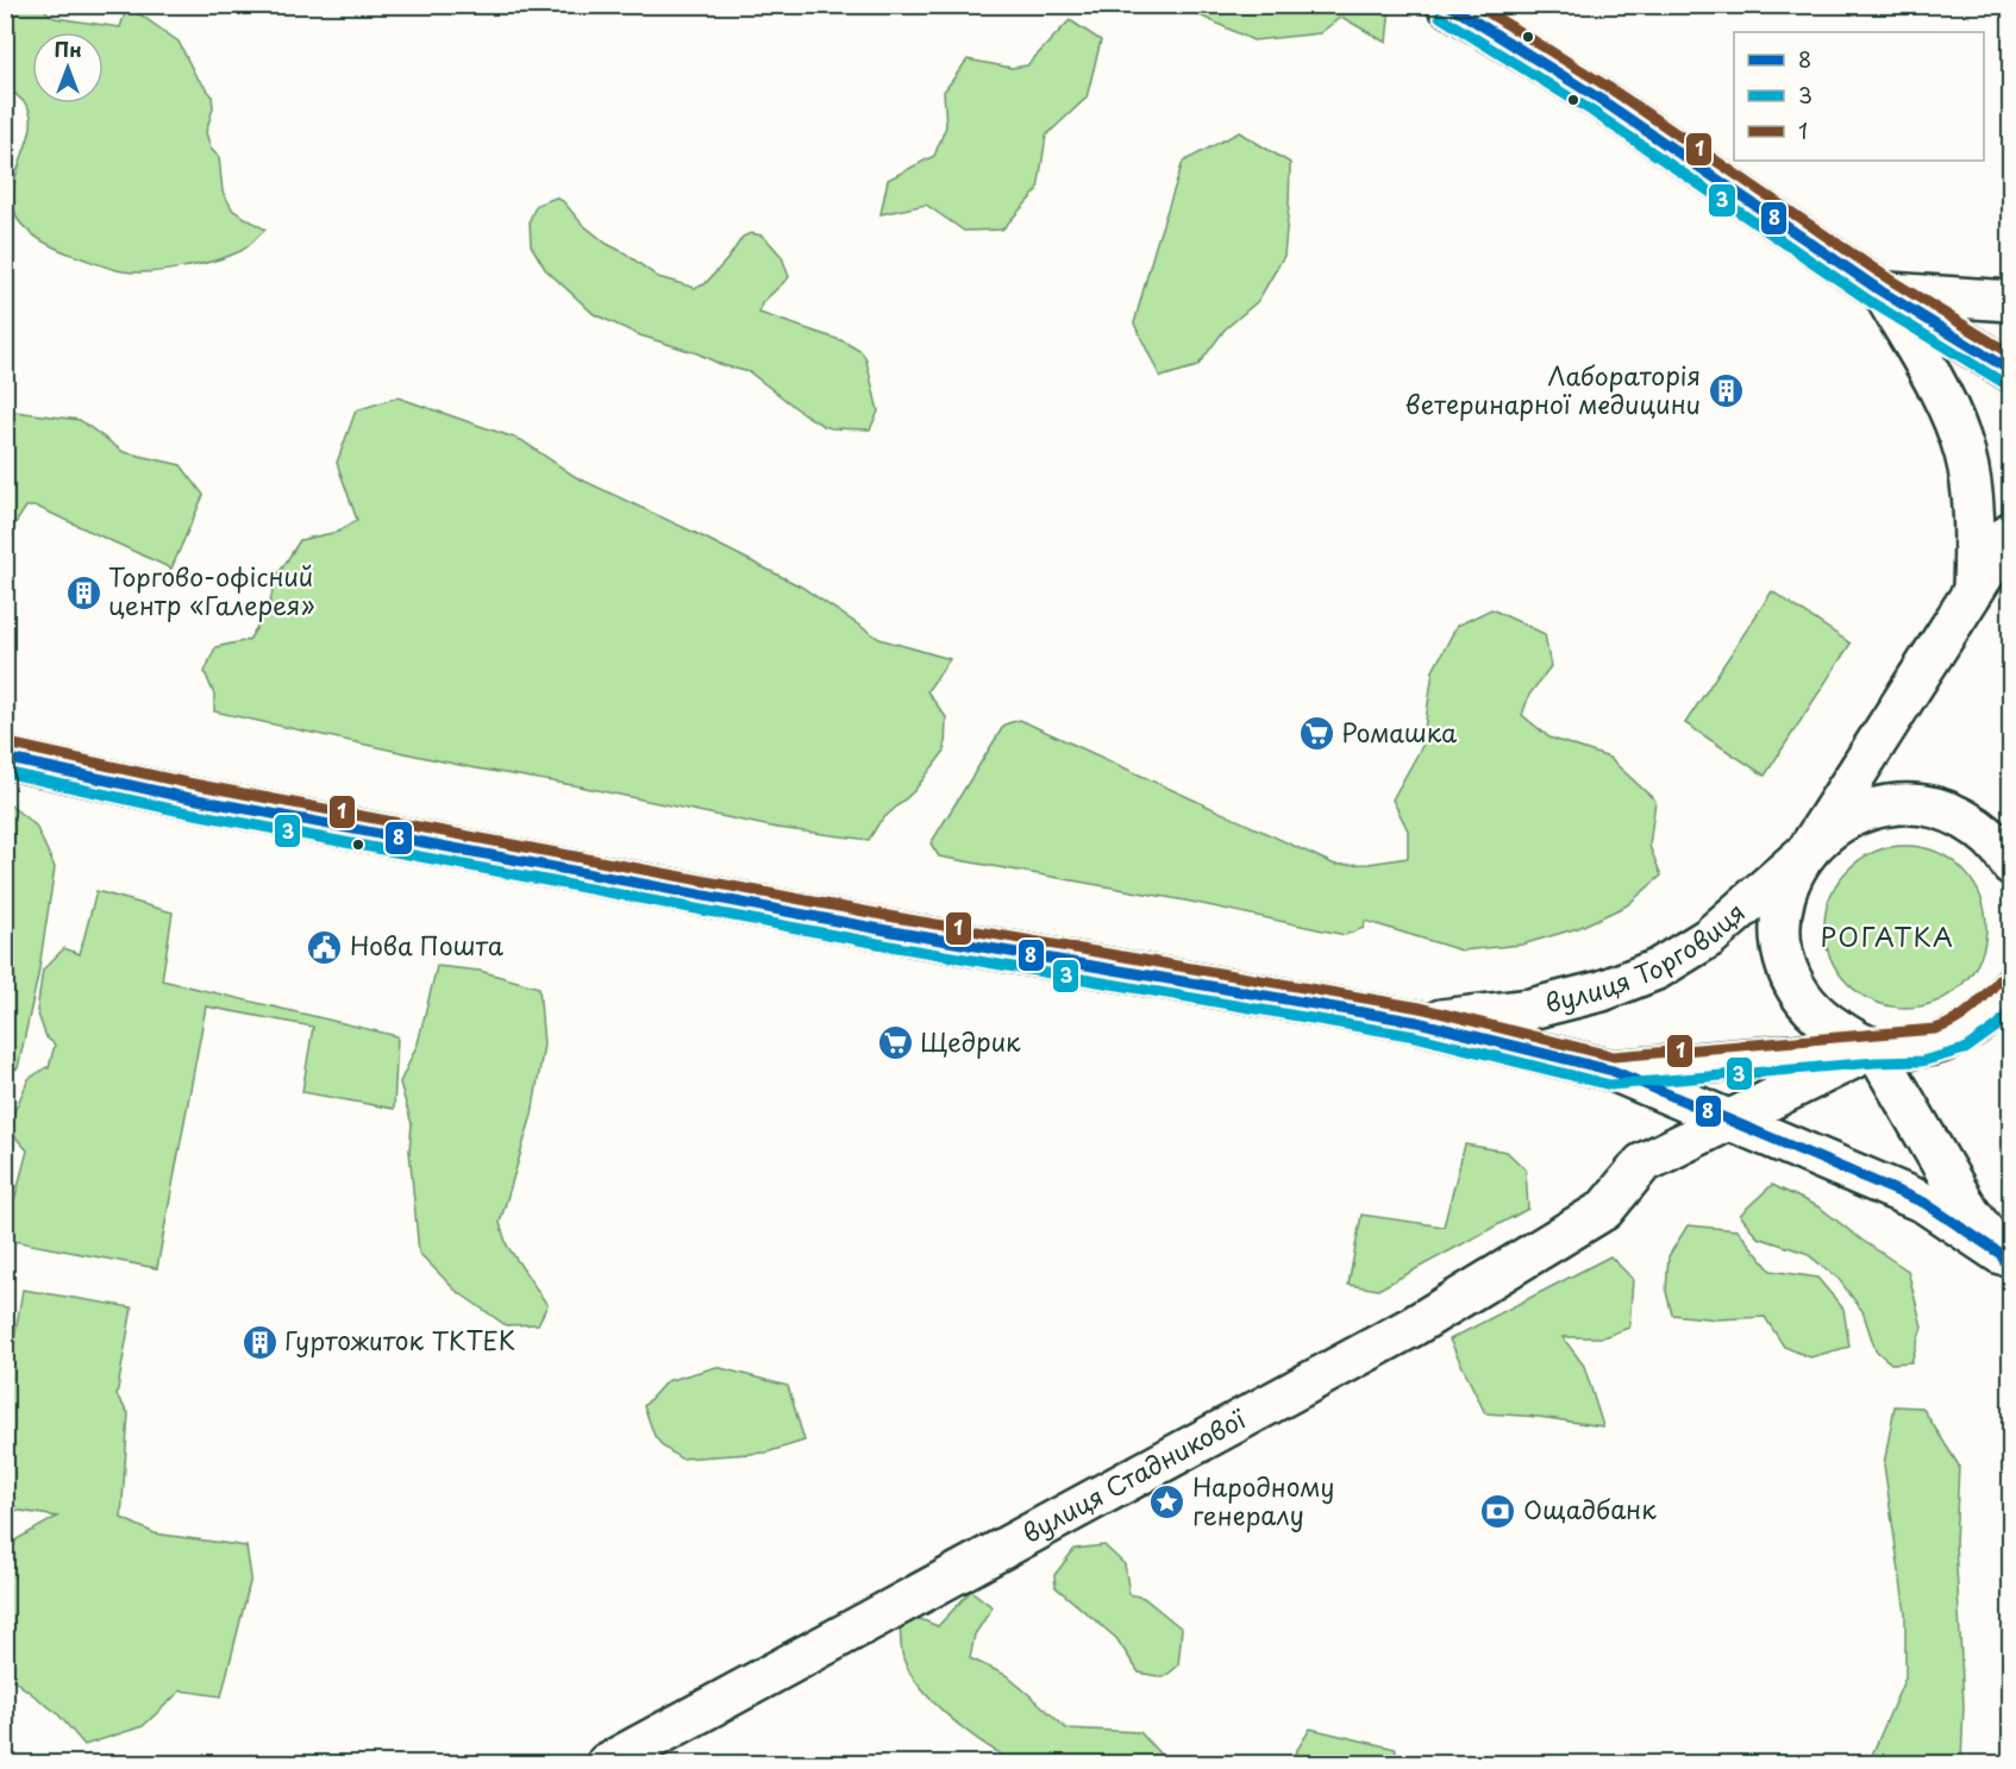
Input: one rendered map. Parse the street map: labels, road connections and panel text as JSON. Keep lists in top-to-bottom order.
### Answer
{
  "streets": {
    "main road": ["вулиця Торговиця", "вулиця Стадникової"]
  },
  "districts": ["РОГАТКА"],
  "places": {
    "building": ["Лабораторія ветеринарної медицини", "Торгово-офісний центр «Галерея»", "Гуртожиток TKTEK"],
    "supermarket": ["Ромашка", "Щедрик"],
    "public building": ["Нова Пошта"],
    "place": ["Народному генералу"],
    "bank": ["Ощадбанк"]
  },
  "lines": ["transit line 8", "transit line 1", "transit line 3"],
  "legend": ["8", "3", "1"],
  "north": "top"
}
